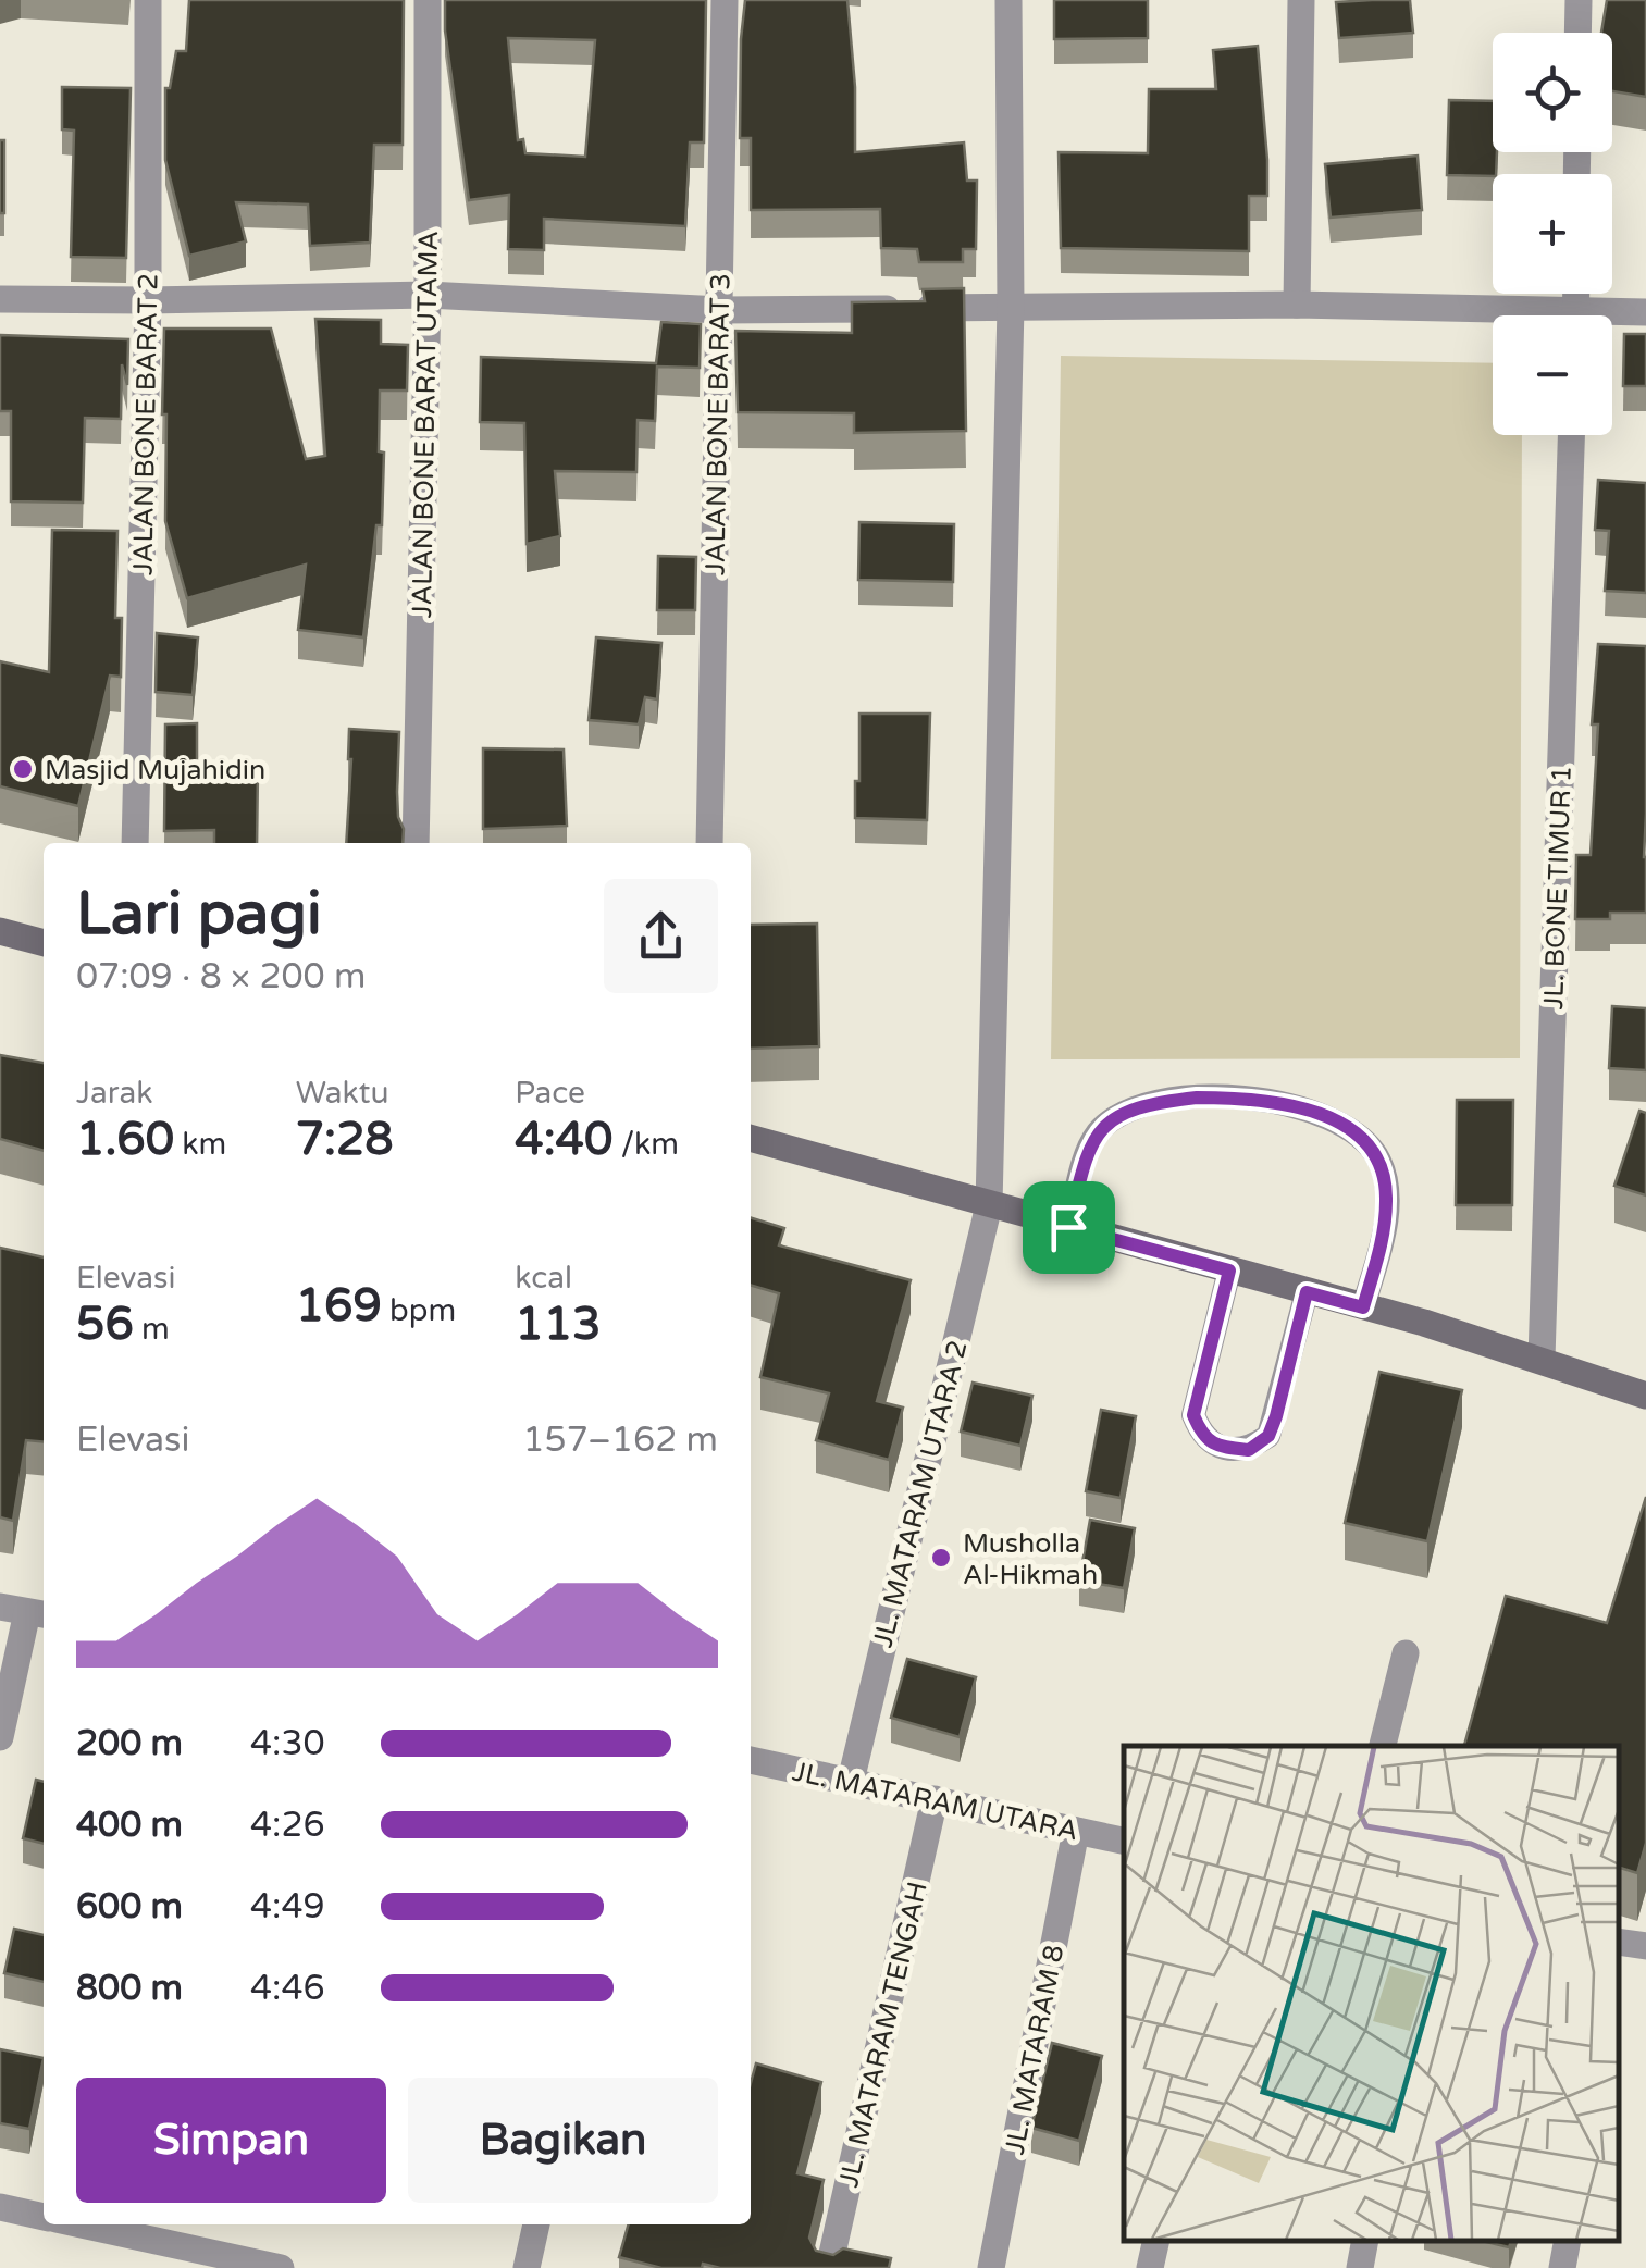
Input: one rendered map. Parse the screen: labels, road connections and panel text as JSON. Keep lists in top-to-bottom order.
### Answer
{
  "streets": {
    "street": [
      "JALAN BONE BARAT 2",
      "JALAN BONE BARAT UTAMA",
      "JALAN BONE BARAT 3",
      "JL. BONE TIMUR 1",
      "JL. MATARAM UTARA 2",
      "JL. MATARAM UTARA",
      "JL. MATARAM TENGAH",
      "JL. MATARAM 8"
    ]
  },
  "crossings": [
    ["JL. MATARAM UTARA 2", "JL. MATARAM UTARA"],
    ["JL. MATARAM UTARA", "JL. MATARAM TENGAH"],
    ["JL. MATARAM UTARA", "JL. MATARAM 8"]
  ],
  "places": ["Masjid Mujahidin", "Musholla Al-Hikmah"],
  "page": {
    "map_buttons": ["+", "−"],
    "heading": ["Lari pagi", "07:09 · 8 × 200 m"],
    "stats": [
      ["Jarak", "1.60 km"],
      ["Waktu", "7:28"],
      ["Pace", "4:40 /km"],
      ["Elevasi", "56 m"],
      ["169 bpm"],
      ["kcal", "113"]
    ],
    "chart": ["Elevasi", "157–162 m"],
    "list": [
      {
        "name": "200 m",
        "note": "4:30"
      },
      {
        "name": "400 m",
        "note": "4:26"
      },
      {
        "name": "600 m",
        "note": "4:49"
      },
      {
        "name": "800 m",
        "note": "4:46"
      }
    ],
    "buttons": ["Simpan", "Bagikan"]
  }
}
